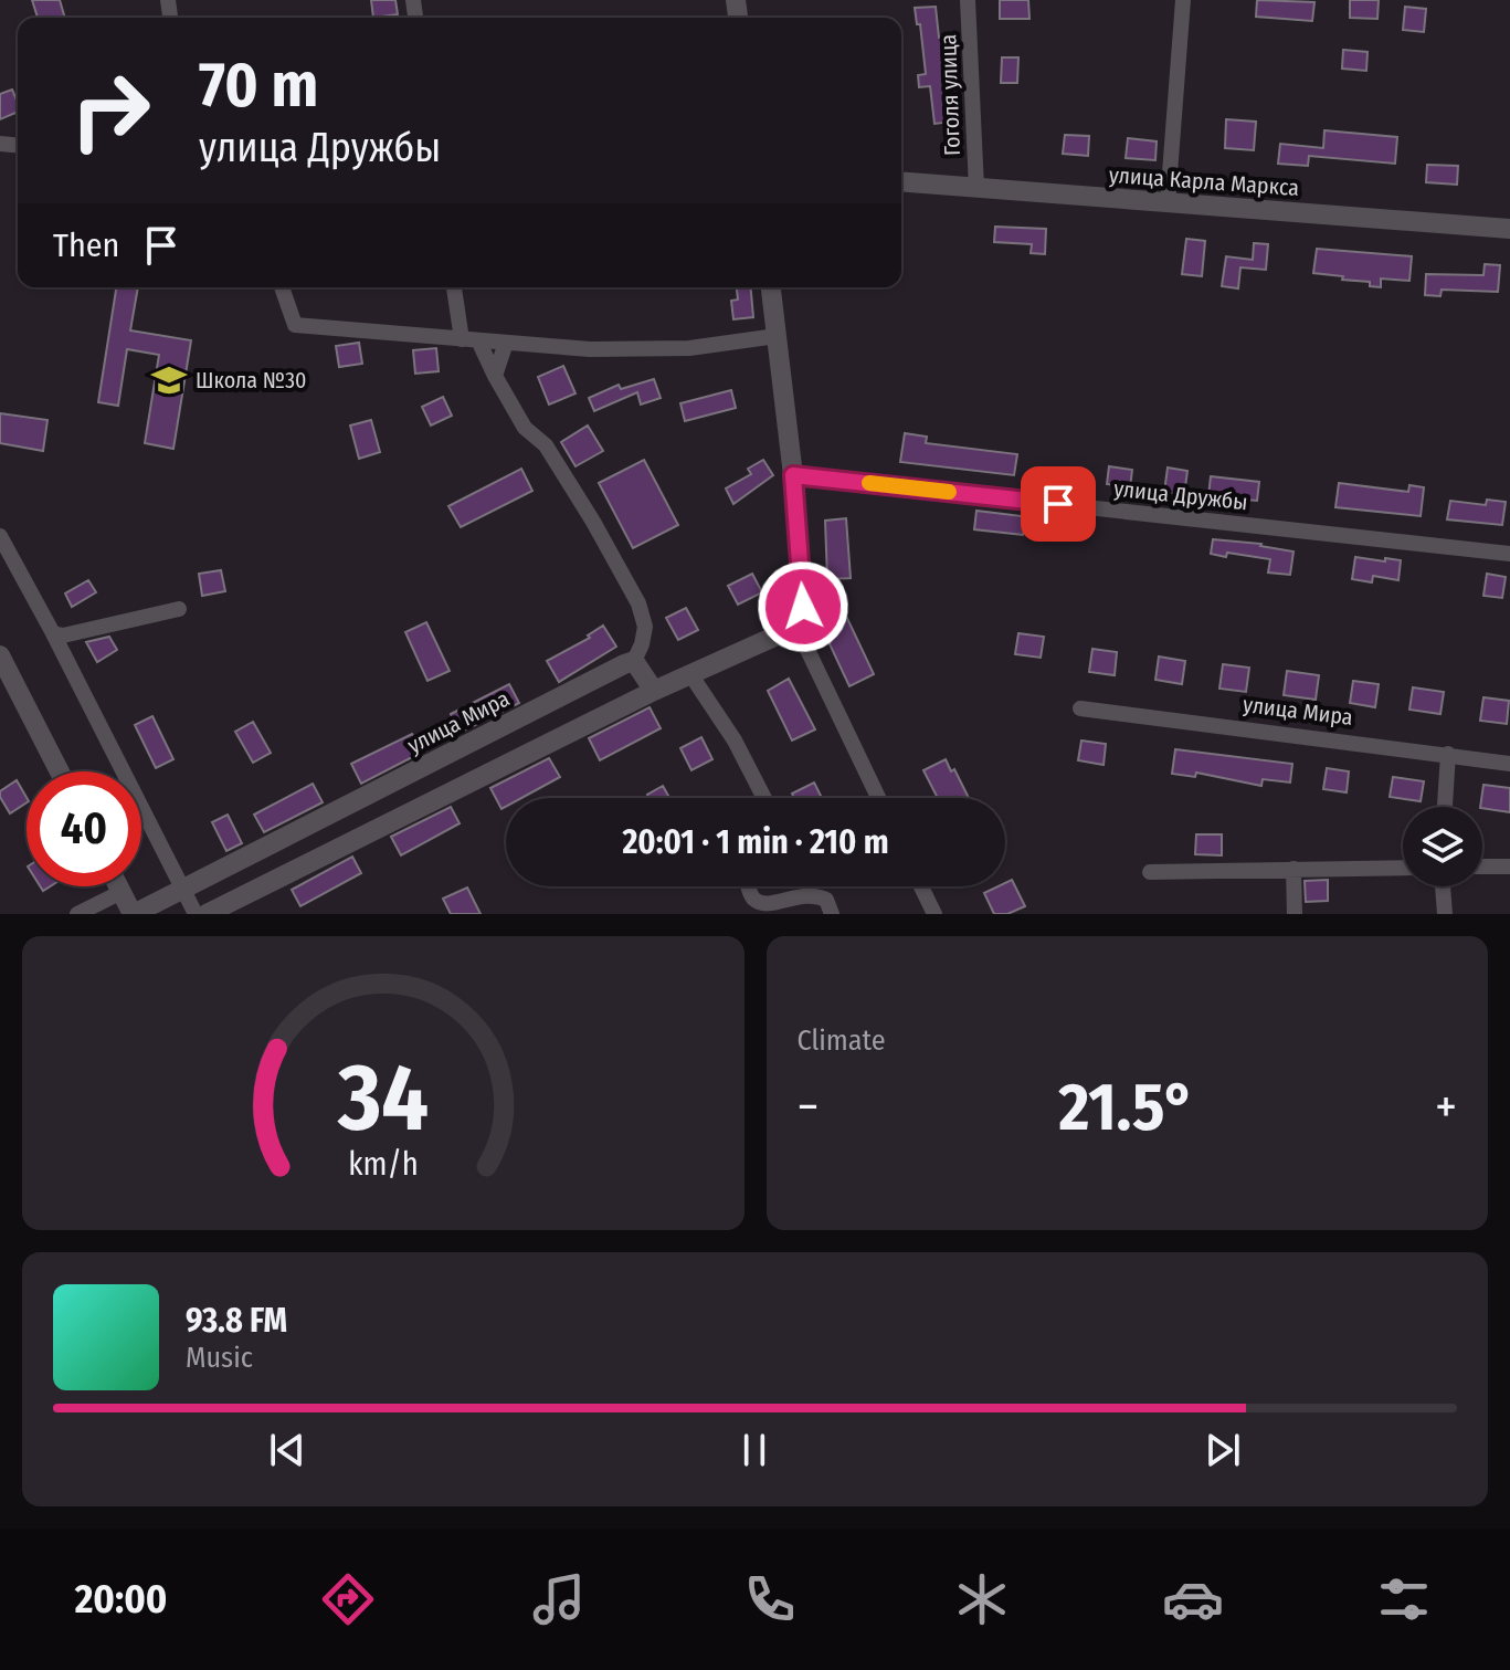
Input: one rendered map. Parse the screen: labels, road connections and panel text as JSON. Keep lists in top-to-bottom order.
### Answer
{
  "streets": {
    "street": [
      "Гоголя улица",
      "улица Карла Маркса",
      "улица Дружбы",
      "улица Мира"
    ]
  },
  "crossings": [
    ["Гоголя улица", "улица Карла Маркса"]
  ],
  "places": {
    "school or university": ["Школа №30"]
  },
  "page": {
    "turn": ["70 m", "улица Дружбы"],
    "then": "Then",
    "limit": "40",
    "trip": "20:01 · 1 min · 210 m",
    "tile": "Climate",
    "heat": ["−", "21.5°", "+"],
    "song": ["93.8 FM", "Music"],
    "tabs": "20:00",
    "gauge": ["34", "km/h"]
  }
}
